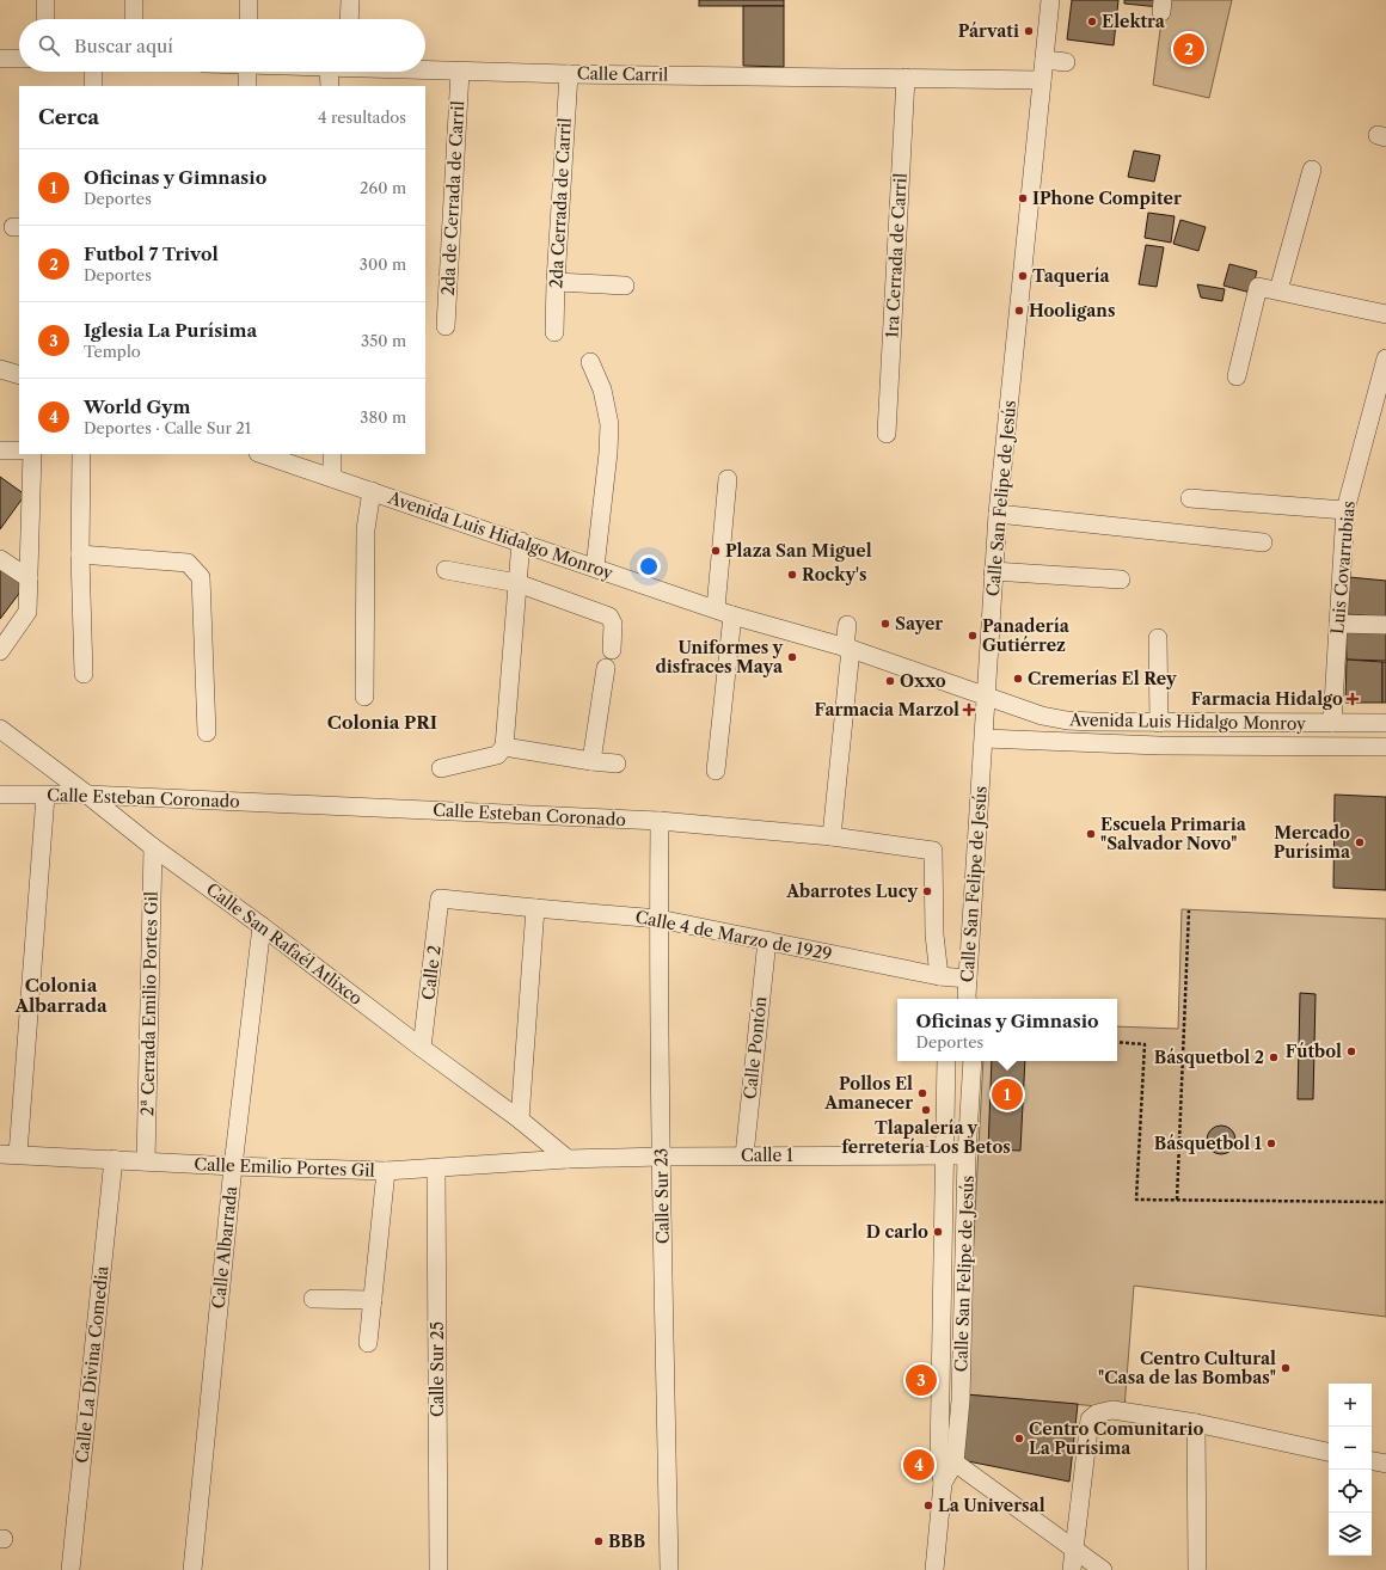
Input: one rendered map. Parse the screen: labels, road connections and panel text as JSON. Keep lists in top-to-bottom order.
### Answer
{
  "streets": {
    "street": [
      "Calle Carril",
      "2da de Cerrada de Carril",
      "2da Cerrada de Carril",
      "1ra Cerrada de Carril",
      "Calle San Felipe de Jesús",
      "Avenida Luis Hidalgo Monroy",
      "Luis Covarrubias",
      "Calle Esteban Coronado",
      "Calle 4 de Marzo de 1929",
      "Calle San Rafaél Atlixco",
      "Calle 2",
      "2ª Cerrada Emilio Portes Gil",
      "Calle Pontón",
      "Calle 1",
      "Calle Emilio Portes Gil",
      "Calle Sur 23",
      "Calle Albarrada",
      "Calle La Divina Comedia",
      "Calle Sur 25"
    ]
  },
  "crossings": [
    ["Calle Carril", "2da de Cerrada de Carril"],
    ["Calle Carril", "2da Cerrada de Carril"],
    ["Calle Carril", "1ra Cerrada de Carril"],
    ["Calle Carril", "Calle San Felipe de Jesús"],
    ["Calle San Felipe de Jesús", "Avenida Luis Hidalgo Monroy"],
    ["Calle San Felipe de Jesús", "Calle 4 de Marzo de 1929"],
    ["Calle San Felipe de Jesús", "Calle 1"],
    ["Avenida Luis Hidalgo Monroy", "Luis Covarrubias"],
    ["Calle Esteban Coronado", "Calle 4 de Marzo de 1929"],
    ["Calle Esteban Coronado", "Calle San Rafaél Atlixco"],
    ["Calle Esteban Coronado", "Calle Sur 23"],
    ["Calle 4 de Marzo de 1929", "Calle 2"],
    ["Calle 4 de Marzo de 1929", "Calle Pontón"],
    ["Calle 4 de Marzo de 1929", "Calle Sur 23"],
    ["Calle San Rafaél Atlixco", "Calle 2"],
    ["Calle San Rafaél Atlixco", "2ª Cerrada Emilio Portes Gil"],
    ["Calle San Rafaél Atlixco", "Calle 1"],
    ["Calle San Rafaél Atlixco", "Calle Emilio Portes Gil"],
    ["Calle San Rafaél Atlixco", "Calle Albarrada"],
    ["2ª Cerrada Emilio Portes Gil", "Calle Emilio Portes Gil"],
    ["Calle Pontón", "Calle 1"],
    ["Calle 1", "Calle Emilio Portes Gil"],
    ["Calle 1", "Calle Sur 23"],
    ["Calle Emilio Portes Gil", "Calle Albarrada"],
    ["Calle Emilio Portes Gil", "Calle La Divina Comedia"],
    ["Calle Emilio Portes Gil", "Calle Sur 25"]
  ],
  "districts": ["Colonia PRI", "Colonia Albarrada"],
  "places": {
    "other": [
      "Elektra",
      "Párvati",
      "IPhone Compiter",
      "Taquería",
      "Hooligans",
      "Plaza San Miguel",
      "Rocky's",
      "Sayer",
      "Panadería Gutiérrez",
      "Uniformes y disfraces Maya",
      "Cremerías El Rey",
      "Oxxo",
      "Escuela Primaria \"Salvador Novo\"",
      "Mercado Purísima",
      "Abarrotes Lucy",
      "Fútbol",
      "Básquetbol 2",
      "Pollos El Amanecer",
      "Tlapalería y ferretería Los Betos",
      "Básquetbol 1",
      "D carlo",
      "Centro Cultural \"Casa de las Bombas\"",
      "Centro Comunitario La Purísima",
      "La Universal",
      "BBB"
    ],
    "health": ["Farmacia Hidalgo", "Farmacia Marzol"]
  },
  "page": {
    "search": "Buscar aquí",
    "pins": [
      "2",
      "1",
      "3",
      "4"
    ],
    "heading": ["Cerca", "4 resultados"],
    "list": [
      {
        "mark": "1",
        "name": "Oficinas y Gimnasio",
        "note": "Deportes",
        "value": "260 m"
      },
      {
        "mark": "2",
        "name": "Futbol 7 Trivol",
        "note": "Deportes",
        "value": "300 m"
      },
      {
        "mark": "3",
        "name": "Iglesia La Purísima",
        "note": "Templo",
        "value": "350 m"
      },
      {
        "mark": "4",
        "name": "World Gym",
        "note": "Deportes · Calle Sur 21",
        "value": "380 m"
      }
    ],
    "popup": ["Oficinas y Gimnasio", "Deportes"],
    "map_buttons": ["+", "−"]
  }
}
